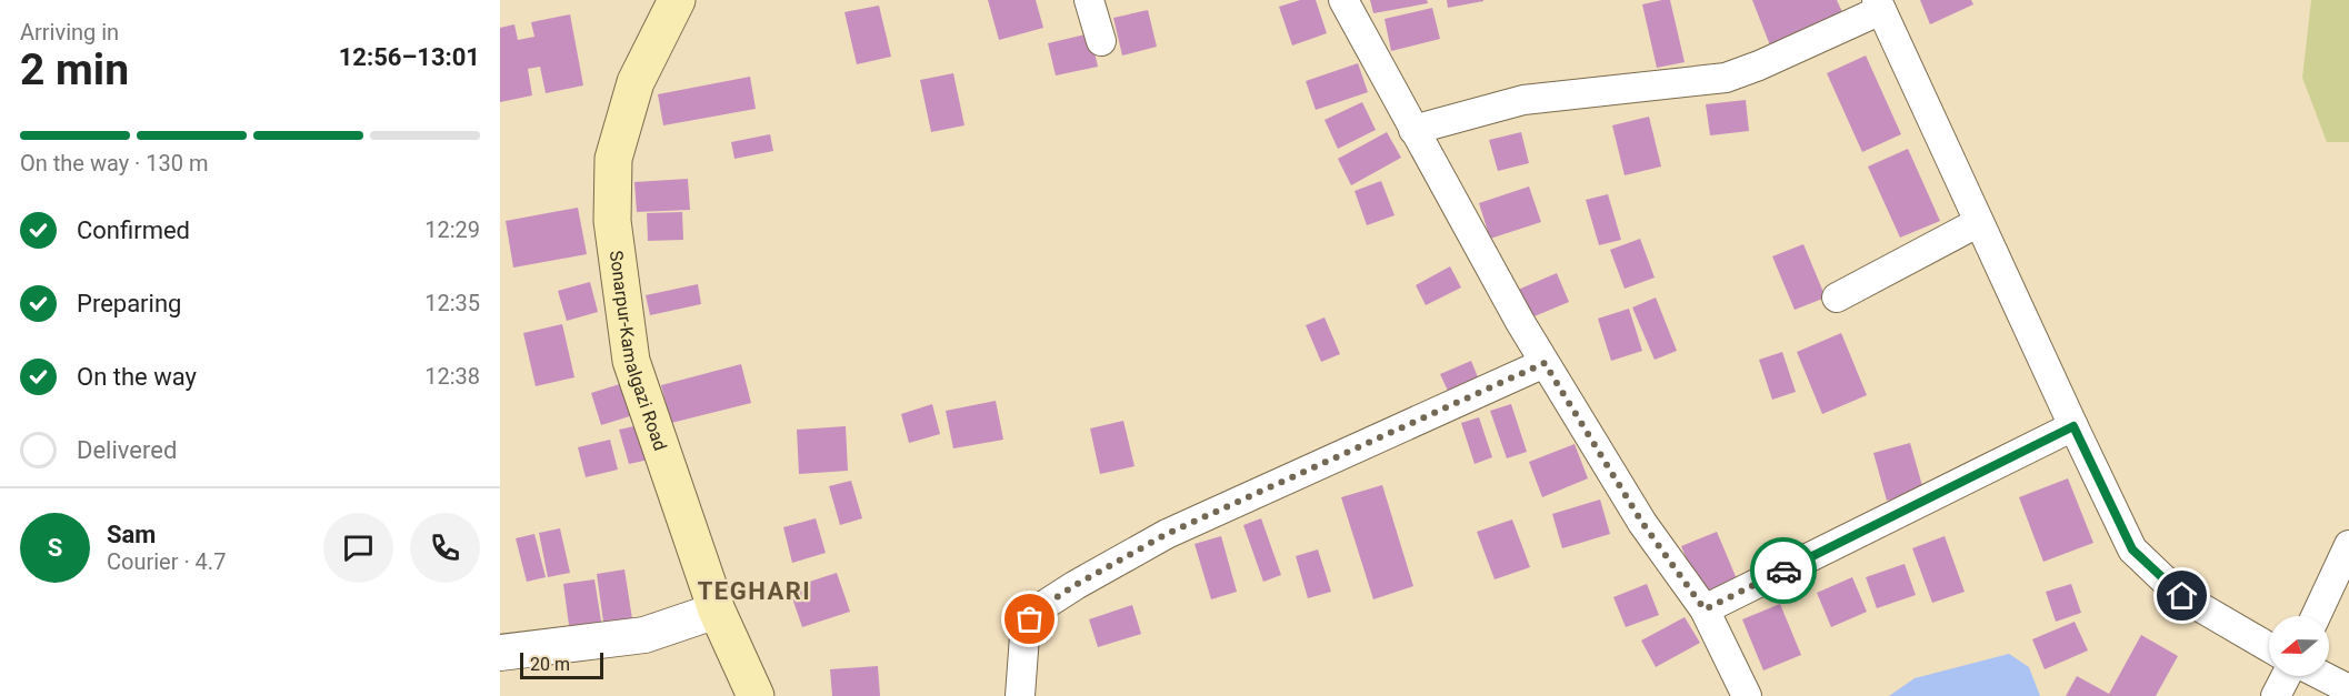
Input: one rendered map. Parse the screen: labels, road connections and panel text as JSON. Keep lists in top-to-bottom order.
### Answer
{
  "streets": {
    "main road": ["Sonarpur-Kamalgazi Road"]
  },
  "districts": ["TEGHARI"],
  "scale_bar": "20 m",
  "north": "left",
  "page": {
    "heading": ["2 min", "Arriving in", "12:56–13:01"],
    "panel": ["Sam", "Courier · 4.7"],
    "bar": "On the way · 130 m",
    "list": [
      ["Confirmed", "12:29"],
      ["Preparing", "12:35"],
      ["On the way", "12:38"],
      "Delivered"
    ],
    "round": "S",
    "scale": "20 m"
  }
}
